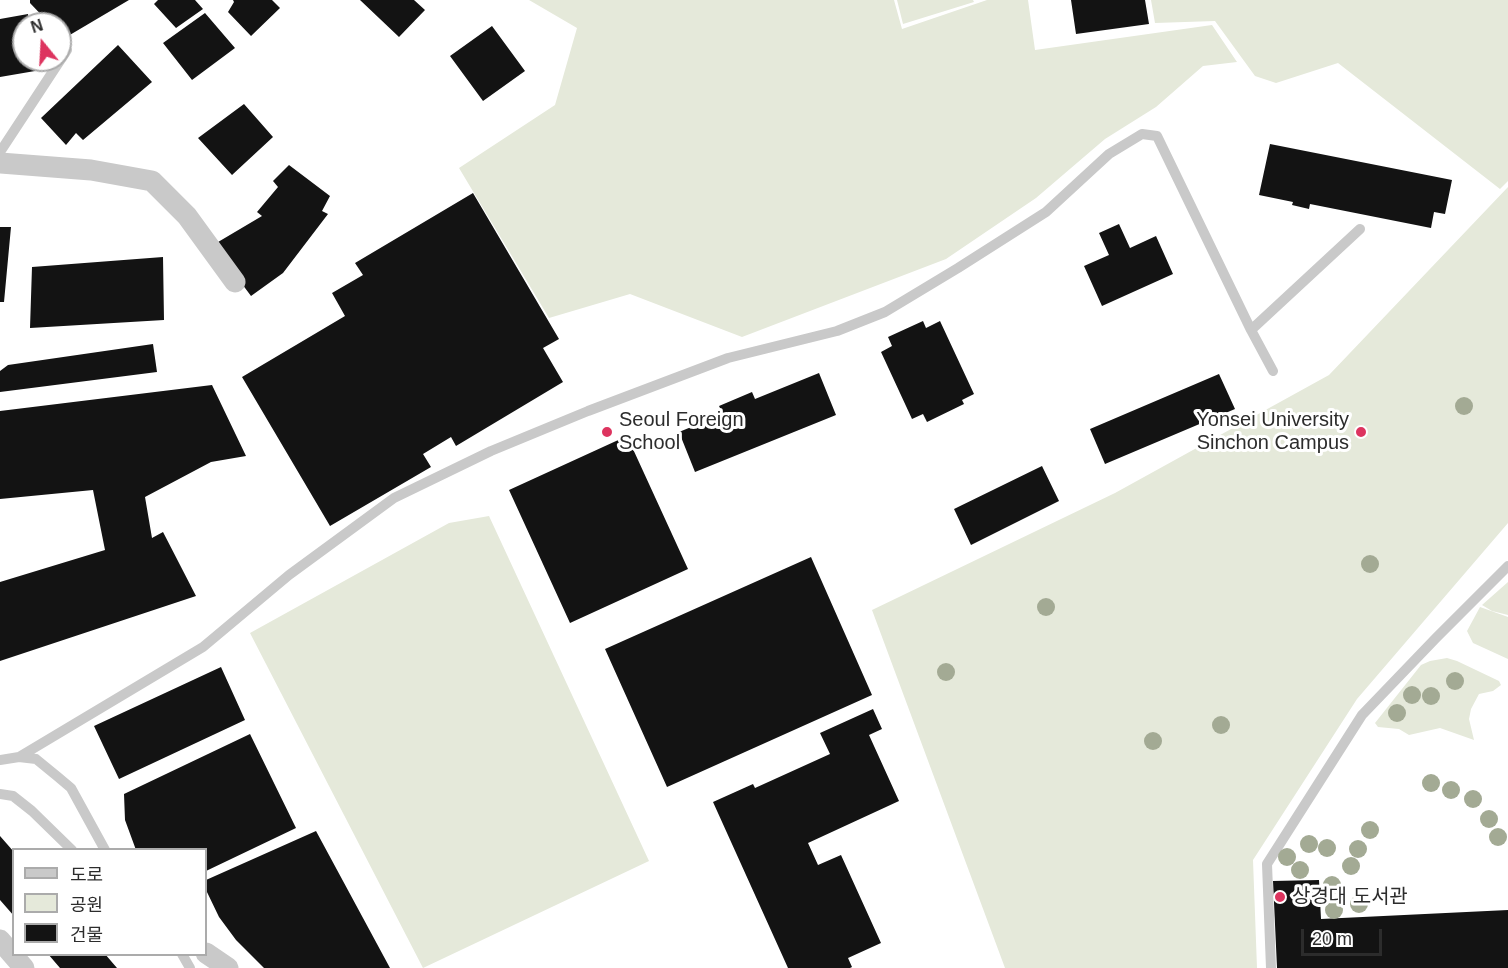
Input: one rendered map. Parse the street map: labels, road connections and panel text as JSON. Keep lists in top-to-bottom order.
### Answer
{
  "places": ["Seoul Foreign School", "Yonsei University Sinchon Campus", "상경대 도서관"],
  "legend": ["도로", "공원", "건물"],
  "scale_bar": "20 m",
  "north": "top"
}
